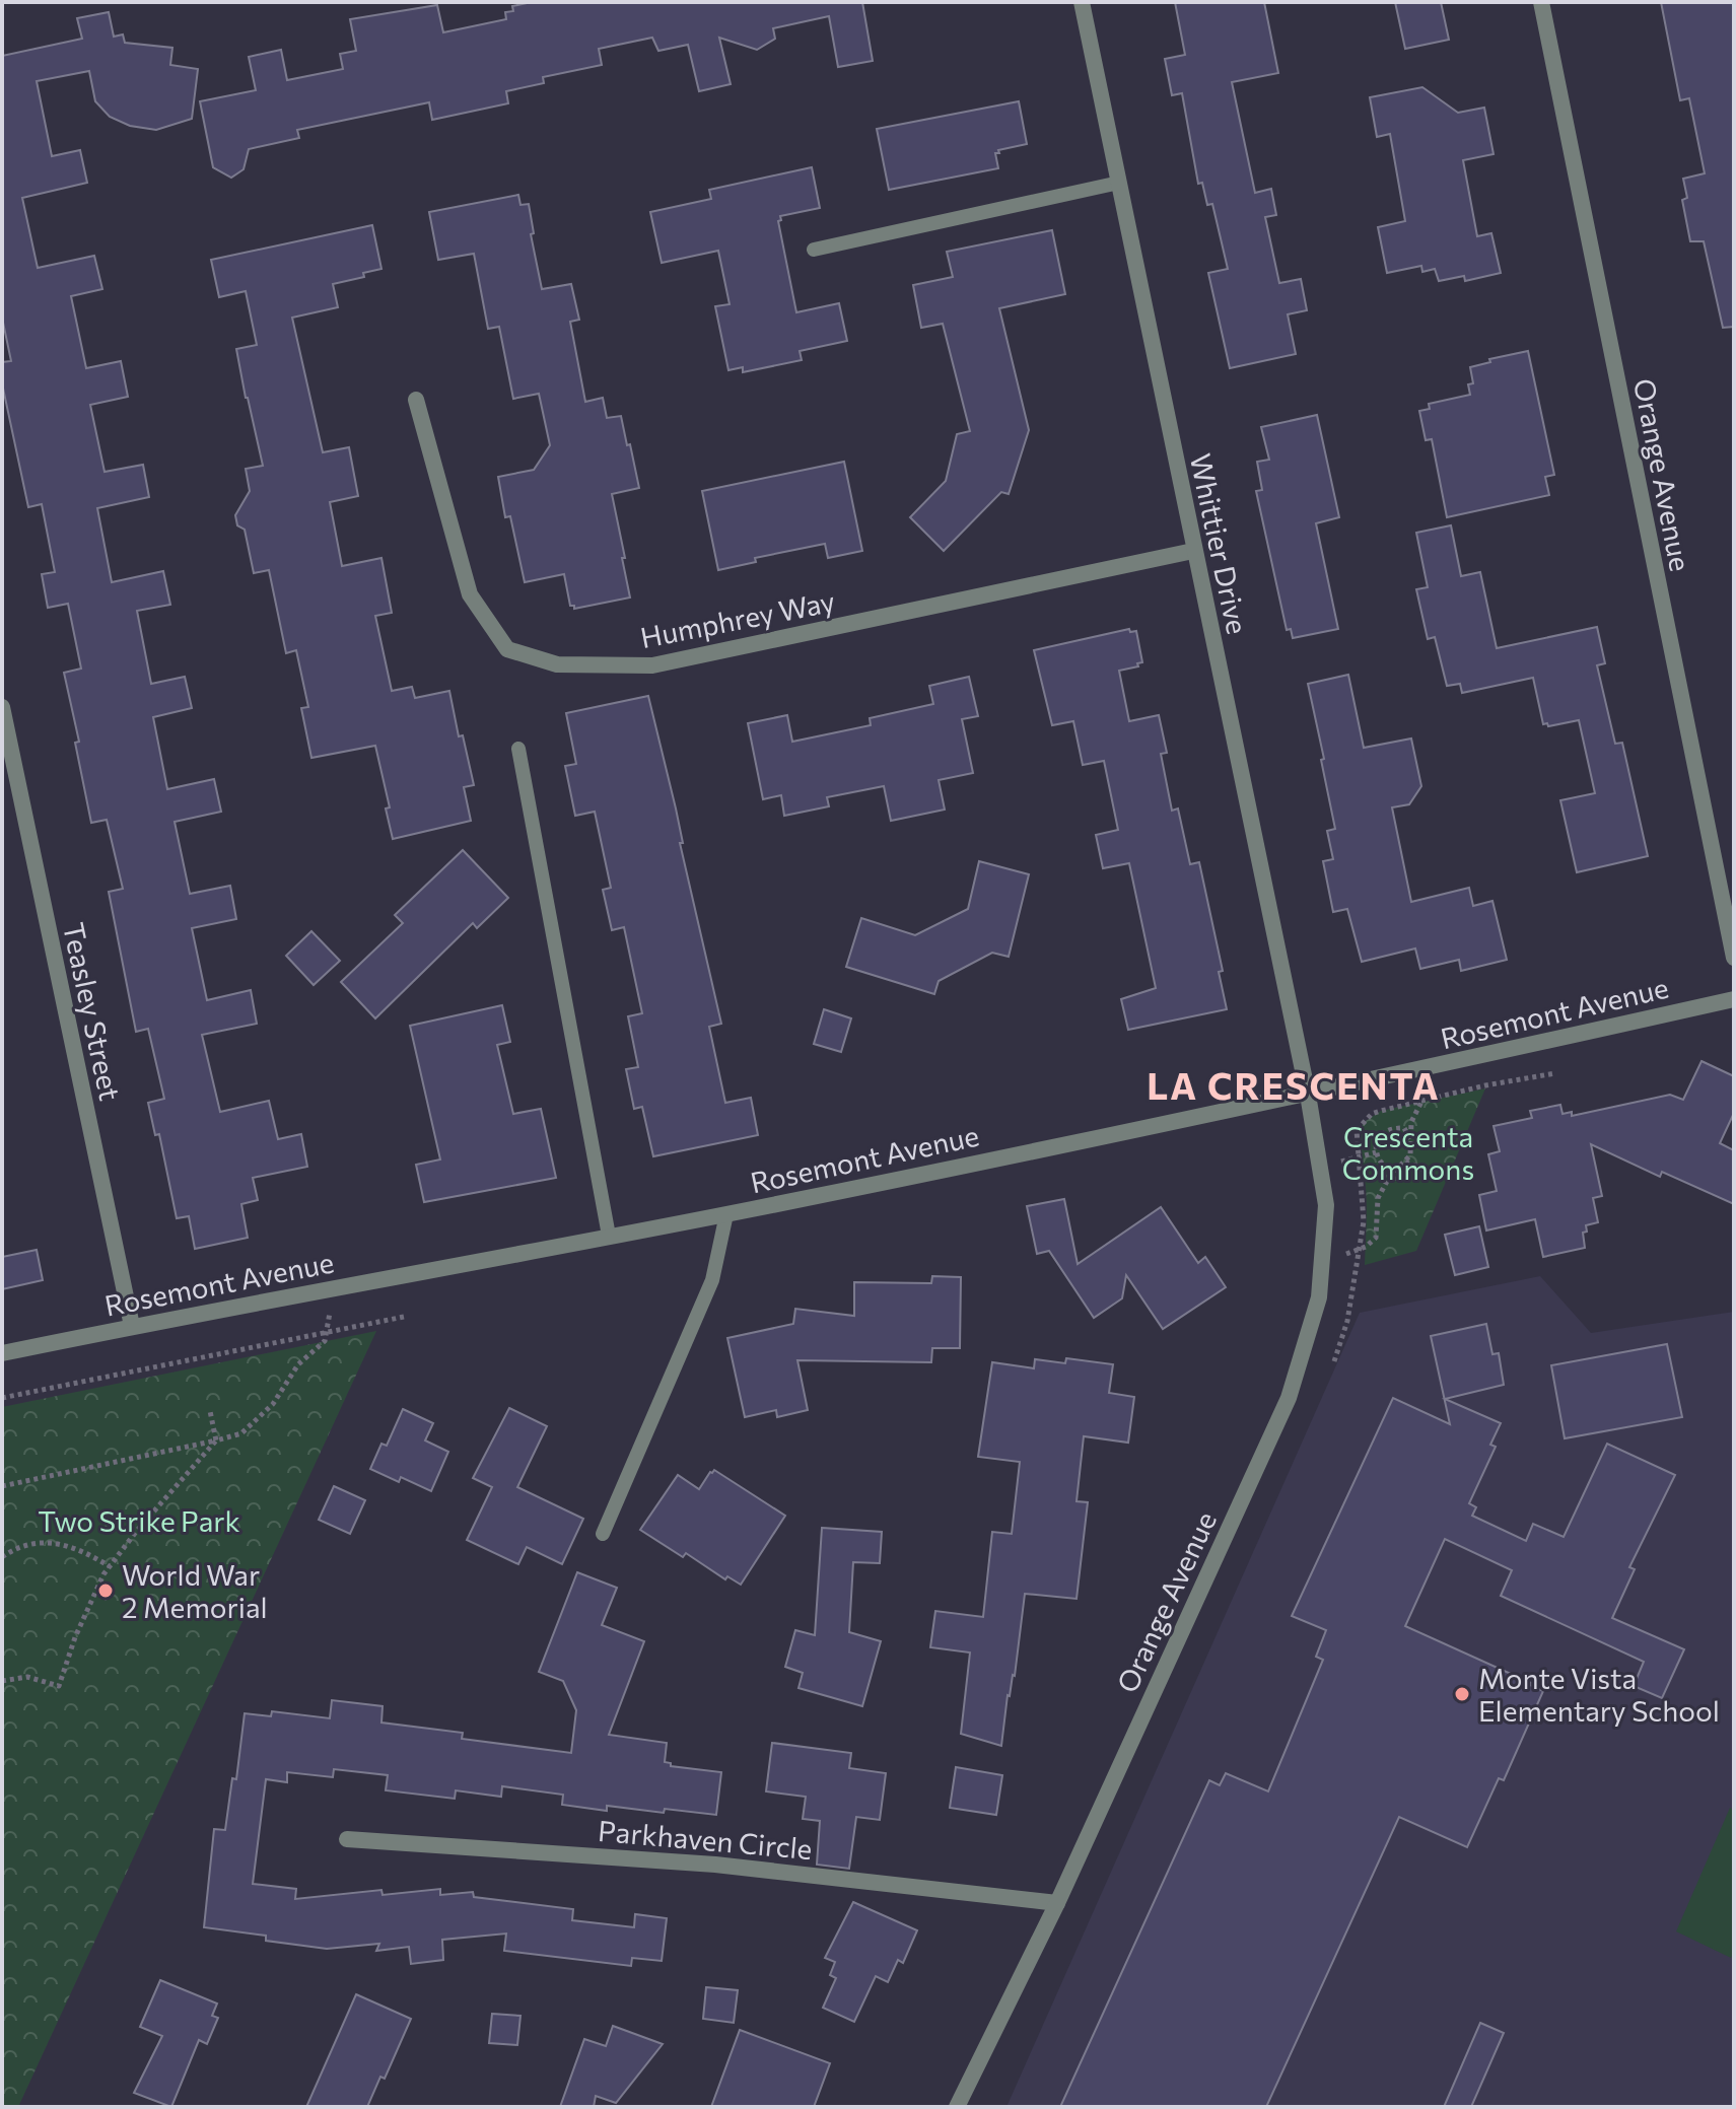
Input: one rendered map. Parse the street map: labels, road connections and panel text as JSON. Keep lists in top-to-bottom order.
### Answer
{
  "streets": {
    "street": [
      "Orange Avenue",
      "Whittier Drive",
      "Humphrey Way",
      "Teasley Street",
      "Rosemont Avenue",
      "Parkhaven Circle"
    ]
  },
  "crossings": [
    ["Orange Avenue", "Whittier Drive"],
    ["Orange Avenue", "Rosemont Avenue"],
    ["Orange Avenue", "Parkhaven Circle"],
    ["Whittier Drive", "Humphrey Way"],
    ["Whittier Drive", "Rosemont Avenue"],
    ["Teasley Street", "Rosemont Avenue"]
  ],
  "districts": ["LA CRESCENTA"],
  "parks": ["Crescenta Commons", "Two Strike Park"],
  "places": ["World War 2 Memorial", "Monte Vista Elementary School"]
}
